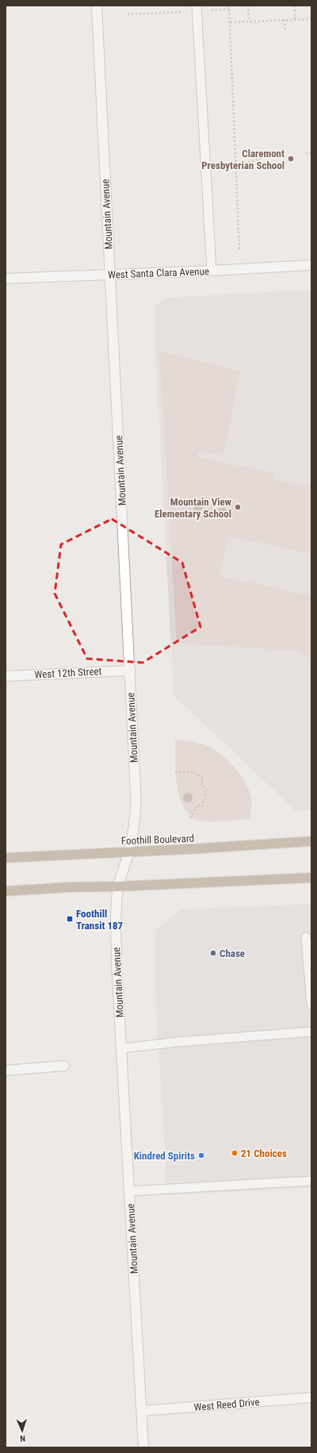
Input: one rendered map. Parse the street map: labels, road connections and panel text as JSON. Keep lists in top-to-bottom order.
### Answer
{
  "streets": {
    "main road": [
      "Mountain Avenue",
      "West Santa Clara Avenue",
      "West 12th Street",
      "Foothill Boulevard",
      "West Reed Drive"
    ]
  },
  "crossings": [
    ["Mountain Avenue", "West Santa Clara Avenue"],
    ["Mountain Avenue", "West 12th Street"],
    ["Mountain Avenue", "Foothill Boulevard"],
    ["Mountain Avenue", "West Reed Drive"]
  ],
  "places": {
    "other": [
      "Claremont Presbyterian School",
      "Mountain View Elementary School",
      "Chase",
      "21 Choices",
      "Kindred Spirits"
    ],
    "transit": ["Foothill Transit 187"]
  },
  "north": "bottom"
}
